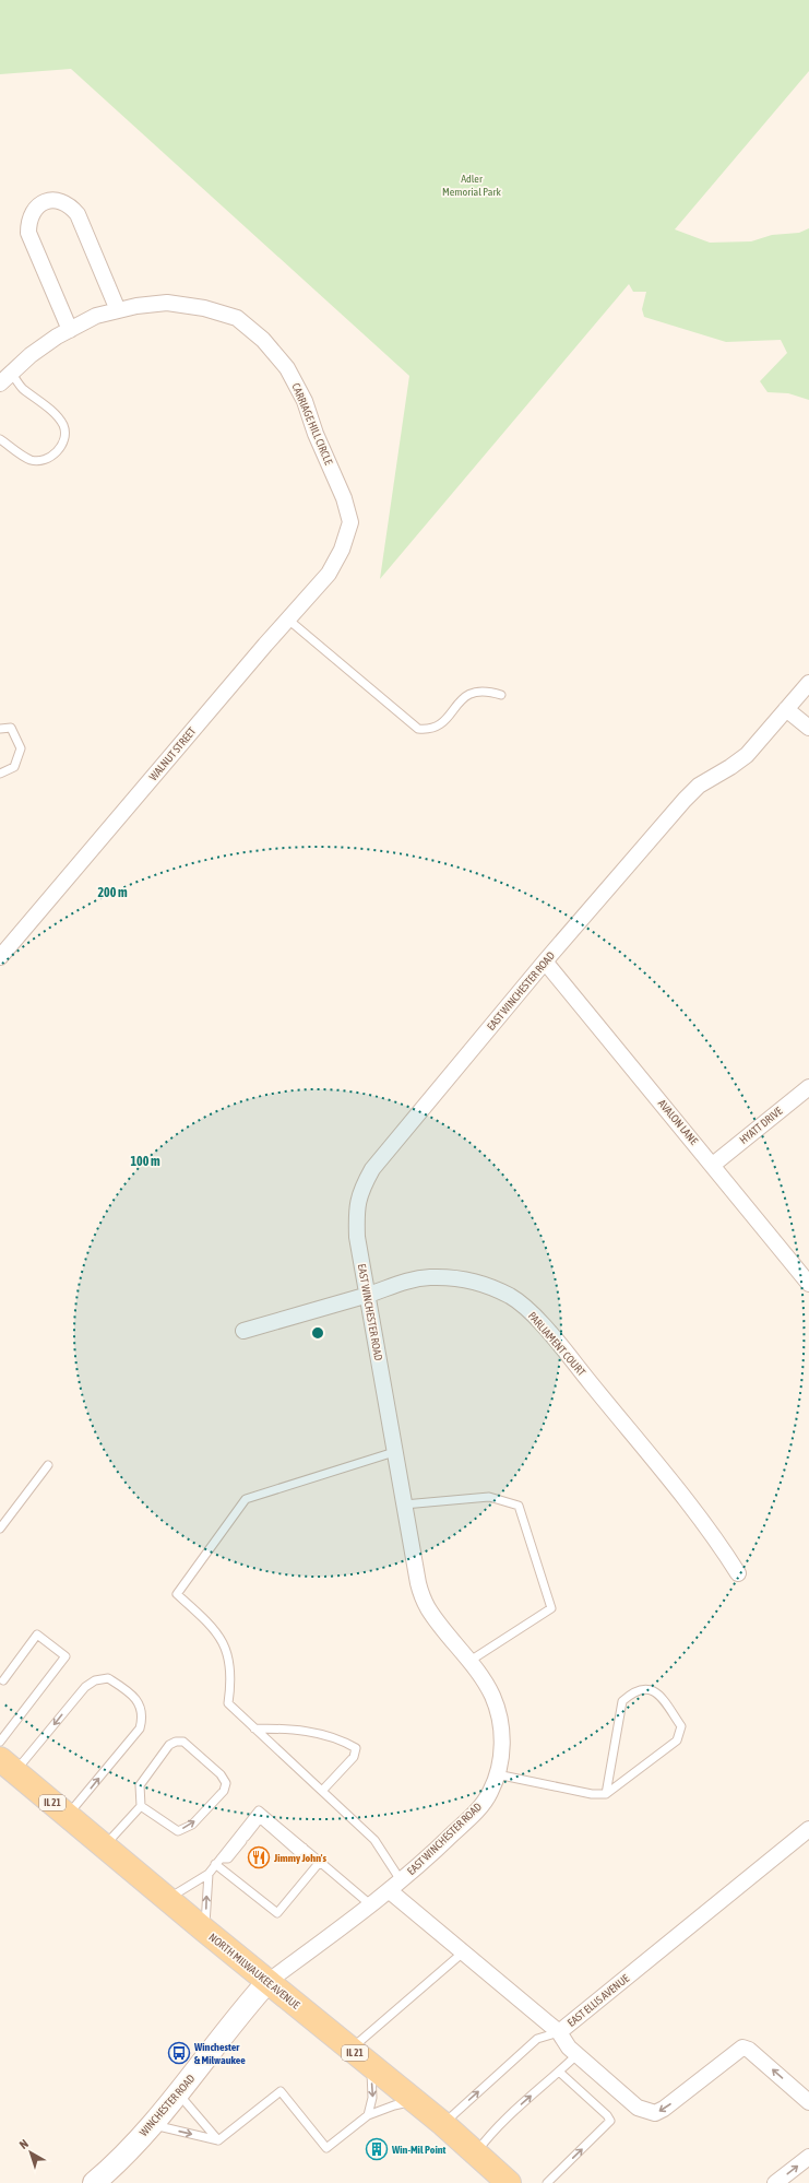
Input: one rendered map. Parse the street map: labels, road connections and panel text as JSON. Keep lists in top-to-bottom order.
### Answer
{
  "streets": {
    "main road": ["IL 21", "NORTH MILWAUKEE AVENUE", "WINCHESTER ROAD"],
    "street": [
      "CARRIAGE HILL CIRCLE",
      "WALNUT STREET",
      "EAST WINCHESTER ROAD",
      "AVALON LANE",
      "HYATT DRIVE",
      "PARLIAMENT COURT",
      "EAST ELLIS AVENUE"
    ]
  },
  "crossings": [
    ["CARRIAGE HILL CIRCLE", "WALNUT STREET"],
    ["EAST WINCHESTER ROAD", "AVALON LANE"],
    ["EAST WINCHESTER ROAD", "PARLIAMENT COURT"],
    ["EAST WINCHESTER ROAD", "NORTH MILWAUKEE AVENUE"],
    ["EAST WINCHESTER ROAD", "EAST ELLIS AVENUE"],
    ["EAST WINCHESTER ROAD", "WINCHESTER ROAD"],
    ["AVALON LANE", "HYATT DRIVE"],
    ["NORTH MILWAUKEE AVENUE", "WINCHESTER ROAD"]
  ],
  "parks": ["Adler Memorial Park"],
  "places": {
    "restaurant": ["Jimmy John's"],
    "bus stop": ["Winchester & Milwaukee"],
    "building": ["Win-Mil Point"]
  },
  "north": "top left",
  "rings": ["200 m", "100 m"]
}
